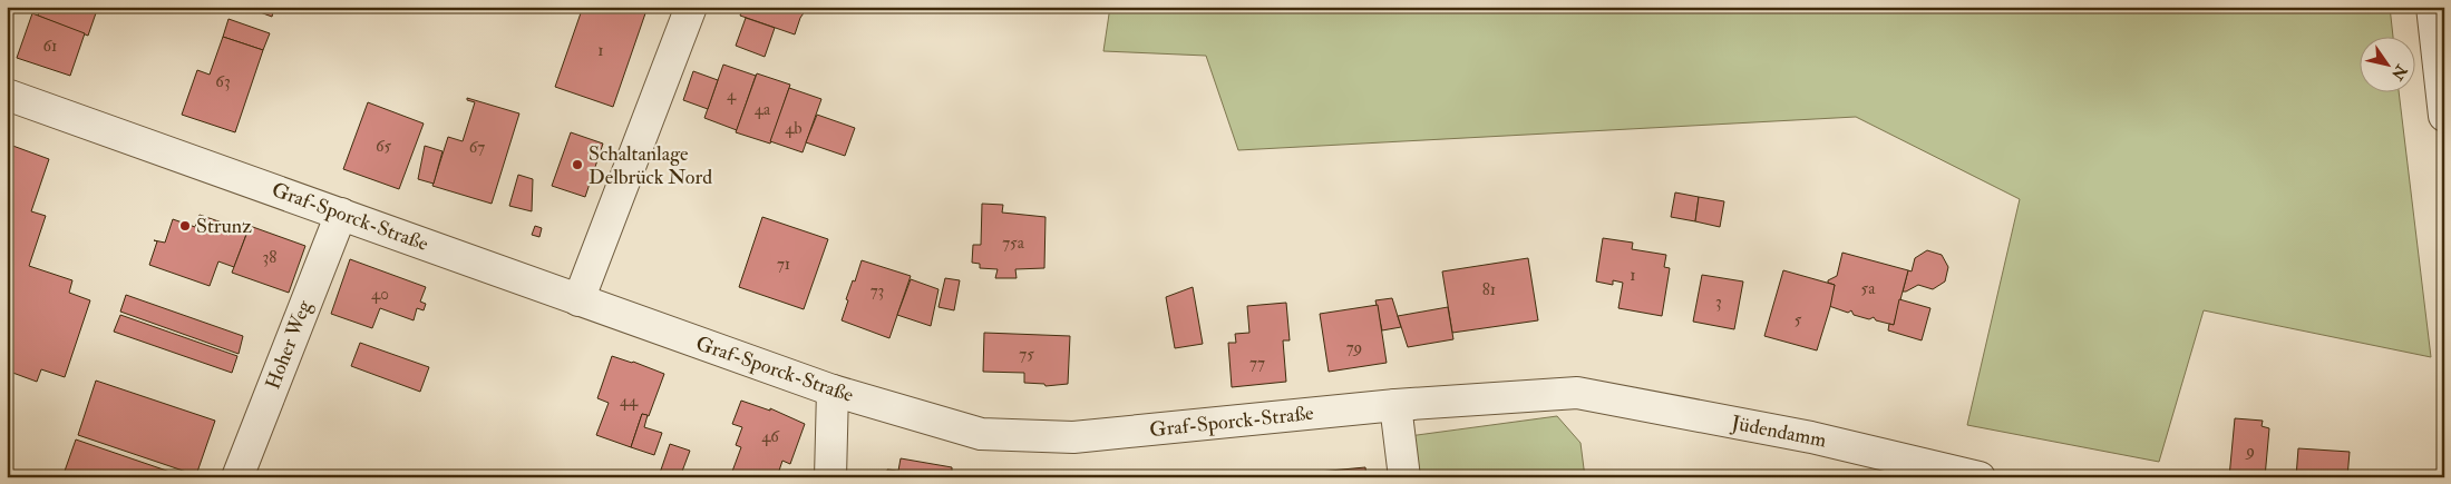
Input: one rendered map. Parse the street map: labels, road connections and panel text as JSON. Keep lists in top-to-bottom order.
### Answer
{
  "streets": {
    "street": ["Graf-Sporck-Straße", "Hoher Weg", "Jüdendamm"]
  },
  "crossings": [
    ["Graf-Sporck-Straße", "Hoher Weg"],
    ["Graf-Sporck-Straße", "Jüdendamm"]
  ],
  "places": ["Schaltanlage Delbrück Nord", "Strunz"],
  "house_numbers": [
    "61",
    "1",
    "63",
    "4",
    "4a",
    "4b",
    "65",
    "67",
    "75a",
    "38",
    "71",
    "1",
    "5a",
    "81",
    "73",
    "40",
    "3",
    "5",
    "79",
    "75",
    "77",
    "44",
    "46",
    "9"
  ],
  "north": "bottom right"
}
